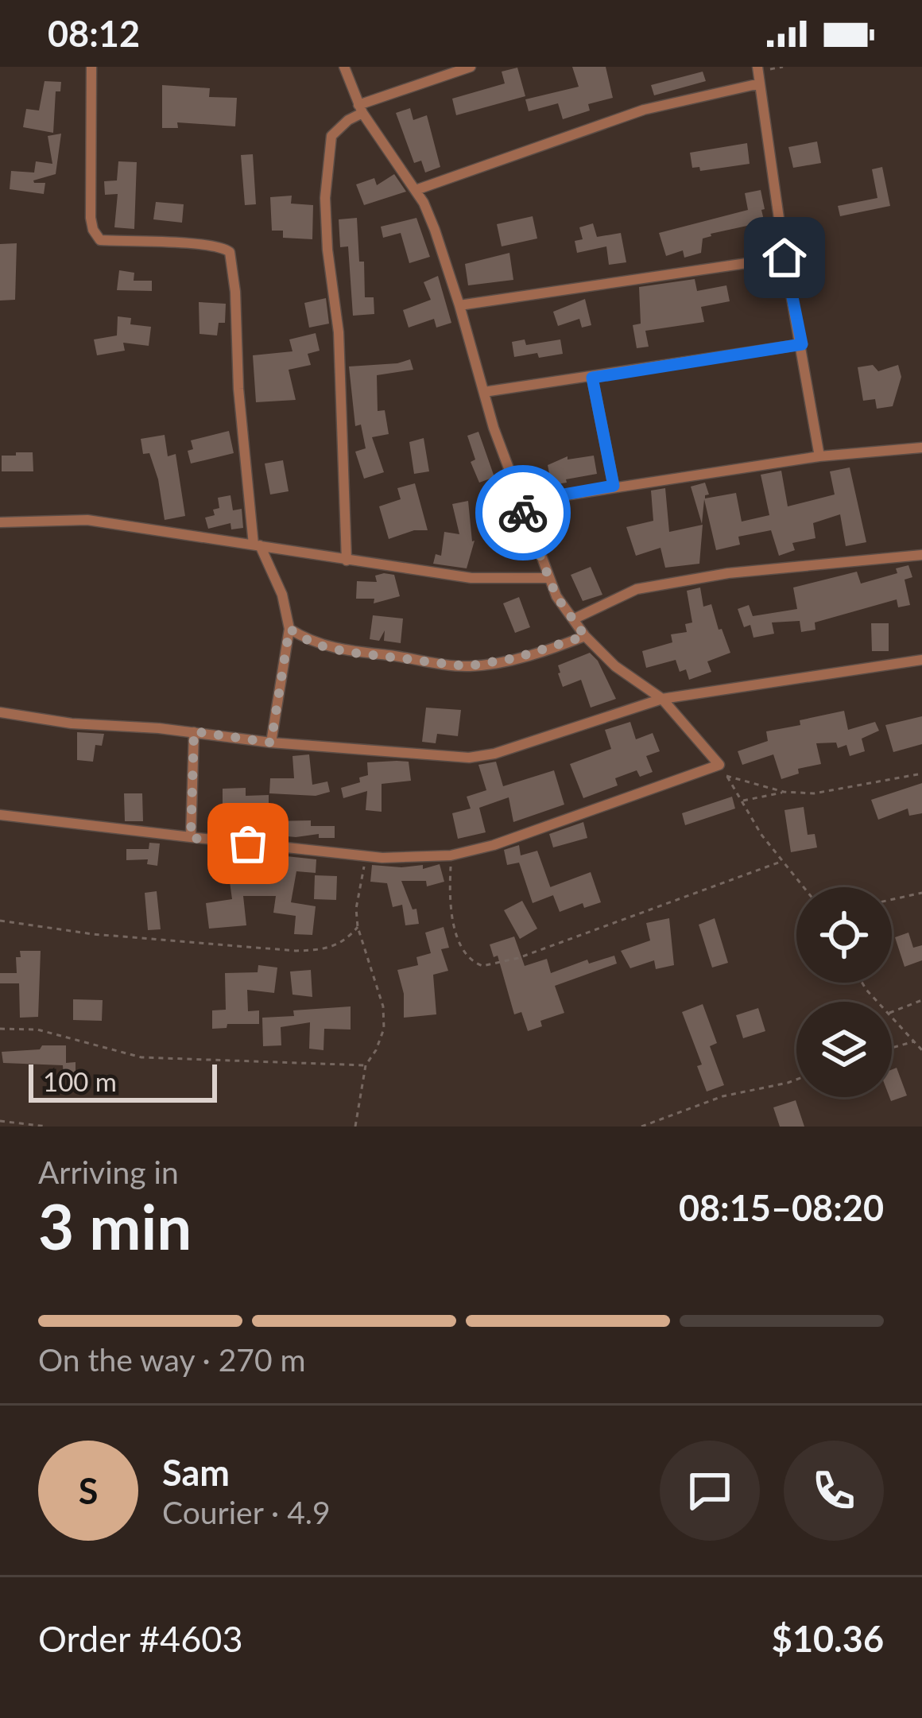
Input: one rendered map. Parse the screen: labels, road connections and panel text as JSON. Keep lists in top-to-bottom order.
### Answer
{
  "scale_bar": "100 m",
  "page": {
    "status": "08:12",
    "scale": "100 m",
    "heading": ["3 min", "Arriving in", "08:15–08:20"],
    "panel": [
      "Sam",
      "Courier · 4.9",
      "Order #4603",
      "$10.36"
    ],
    "bar": "On the way · 270 m",
    "round": "S"
  }
}
